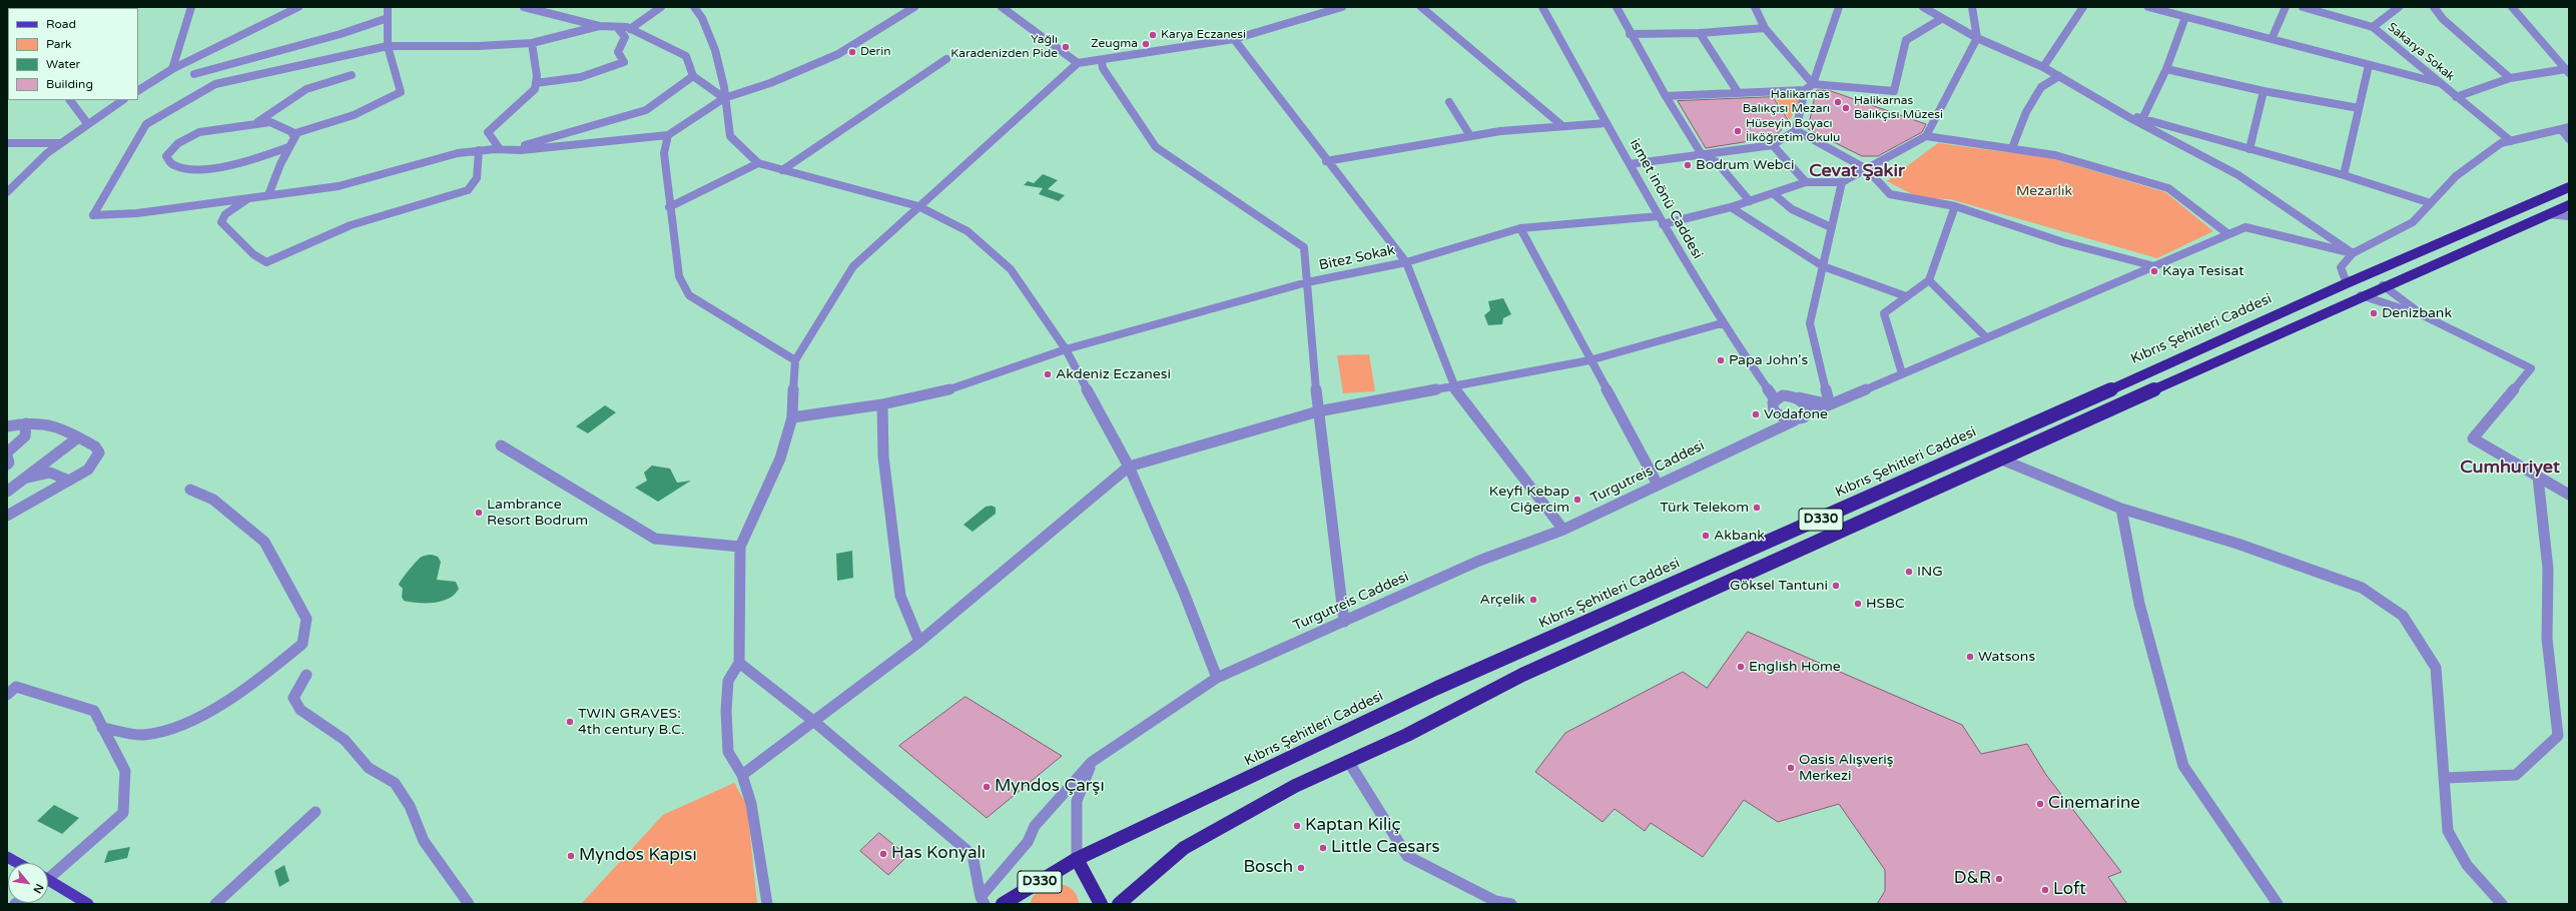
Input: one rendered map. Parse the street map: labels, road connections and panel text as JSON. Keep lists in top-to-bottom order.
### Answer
{
  "streets": {
    "highway": ["Kıbrıs Şehitleri Caddesi", "D330"],
    "street": [
      "Sakarya Sokak",
      "ismet inönü Caddesi",
      "Bitez Sokak",
      "Turgutreis Caddesi"
    ]
  },
  "crossings": [
    ["ismet inönü Caddesi", "Bitez Sokak"],
    ["ismet inönü Caddesi", "Turgutreis Caddesi"]
  ],
  "districts": ["Cevat Şakir", "Cumhuriyet"],
  "parks": ["Mezarlık"],
  "places": [
    "Karya Eczanesi",
    "Zeugma",
    "Yağlı Karadenizden Pide",
    "Derin",
    "Halikarnas Balıkçısı Mezarı",
    "Halikarnas Balıkçısı Müzesi",
    "Hüseyin Boyacı İlköğretim Okulu",
    "Bodrum Webci",
    "Kaya Tesisat",
    "Denizbank",
    "Papa John's",
    "Akdeniz Eczanesi",
    "Vodafone",
    "Keyfi Kebap Ciğercim",
    "Türk Telekom",
    "Lambrance Resort Bodrum",
    "Akbank",
    "ING",
    "Göksel Tantuni",
    "Arçelik",
    "HSBC",
    "Watsons",
    "English Home",
    "TWIN GRAVES: 4th century B.C.",
    "Oasis Alışveriş Merkezi",
    "Myndos Çarşı",
    "Cinemarine",
    "Kaptan Kiliç",
    "Little Caesars",
    "Has Konyalı",
    "Myndos Kapısı",
    "Bosch",
    "D&R",
    "Loft"
  ],
  "legend": [
    "Road",
    "Park",
    "Water",
    "Building"
  ],
  "north": "bottom right"
}
